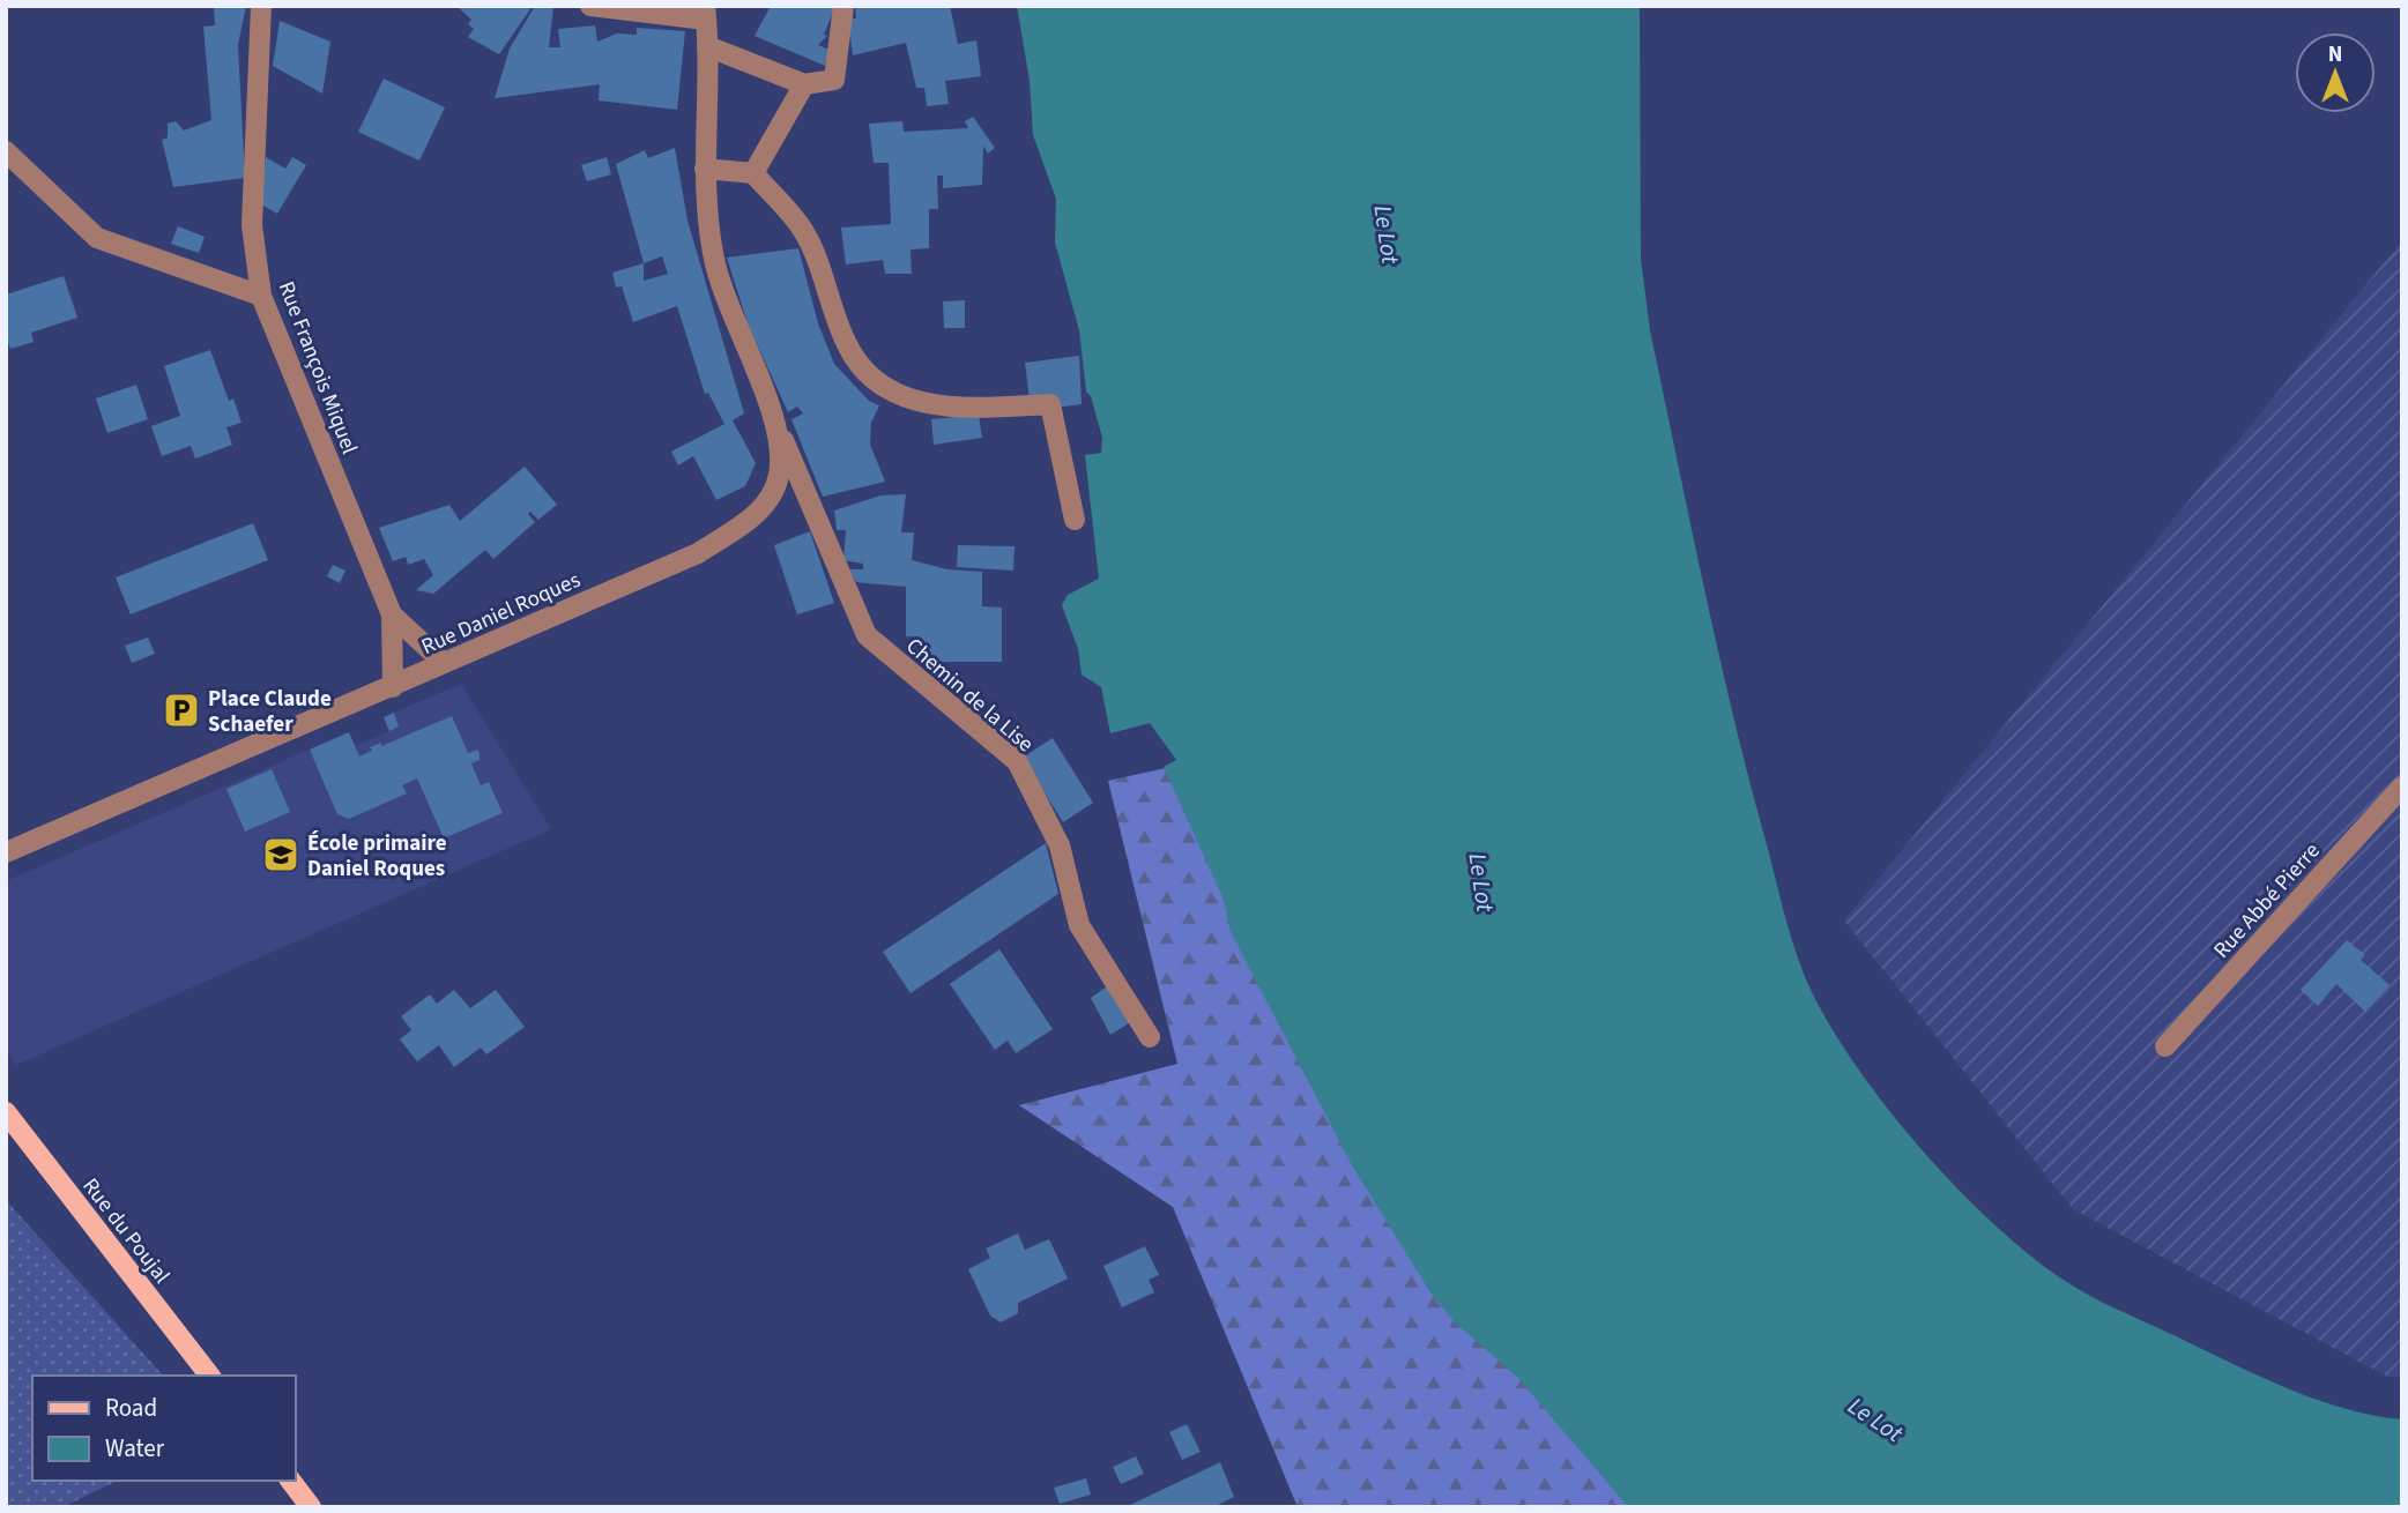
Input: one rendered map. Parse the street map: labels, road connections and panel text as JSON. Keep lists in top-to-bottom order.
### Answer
{
  "streets": {
    "main road": ["Rue du Poujal"],
    "street": [
      "Rue François Miquel",
      "Rue Daniel Roques",
      "Chemin de la Lise",
      "Rue Abbé Pierre"
    ]
  },
  "crossings": [
    ["Rue François Miquel", "Rue Daniel Roques"],
    ["Rue Daniel Roques", "Chemin de la Lise"]
  ],
  "water": ["Le Lot"],
  "places": {
    "parking": ["Place Claude Schaefer"],
    "school or university": ["École primaire Daniel Roques"]
  },
  "legend": ["Road", "Water"],
  "north": "top"
}
